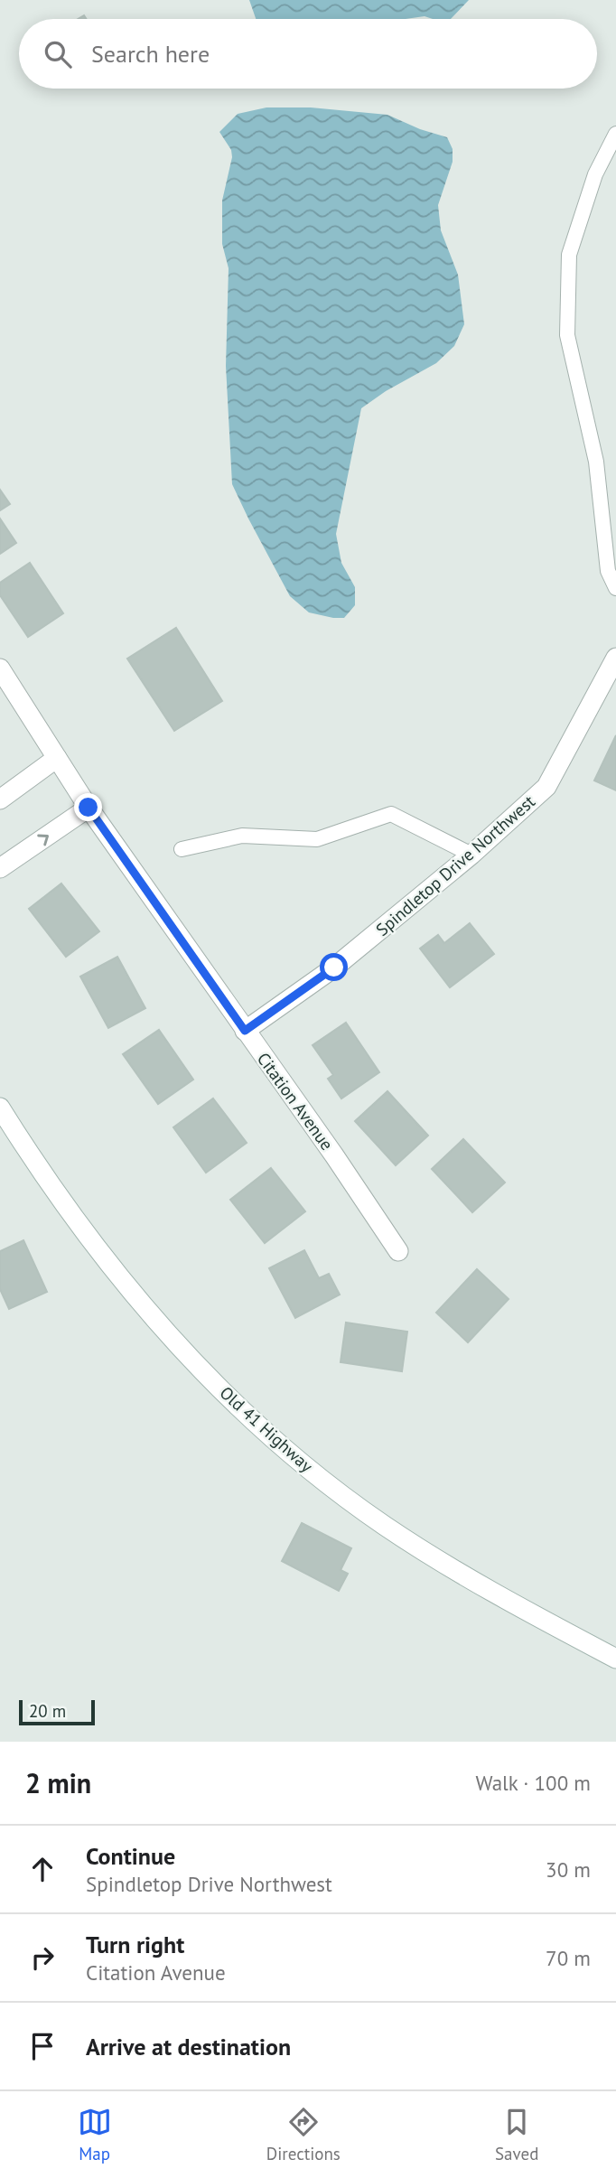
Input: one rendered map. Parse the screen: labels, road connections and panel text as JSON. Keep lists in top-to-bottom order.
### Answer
{
  "streets": {
    "street": ["Spindletop Drive Northwest", "Citation Avenue", "Old 41 Highway"]
  },
  "crossings": [
    ["Spindletop Drive Northwest", "Citation Avenue"]
  ],
  "scale_bar": "20 m",
  "page": {
    "search": "Search here",
    "scale": "20 m",
    "heading": ["2 min", "Walk · 100 m"],
    "list": [
      ["Continue", "Spindletop Drive Northwest", "30 m"],
      ["Turn right", "Citation Avenue", "70 m"],
      "Arrive at destination"
    ],
    "nav": ["Map", "Directions", "Saved"]
  }
}
